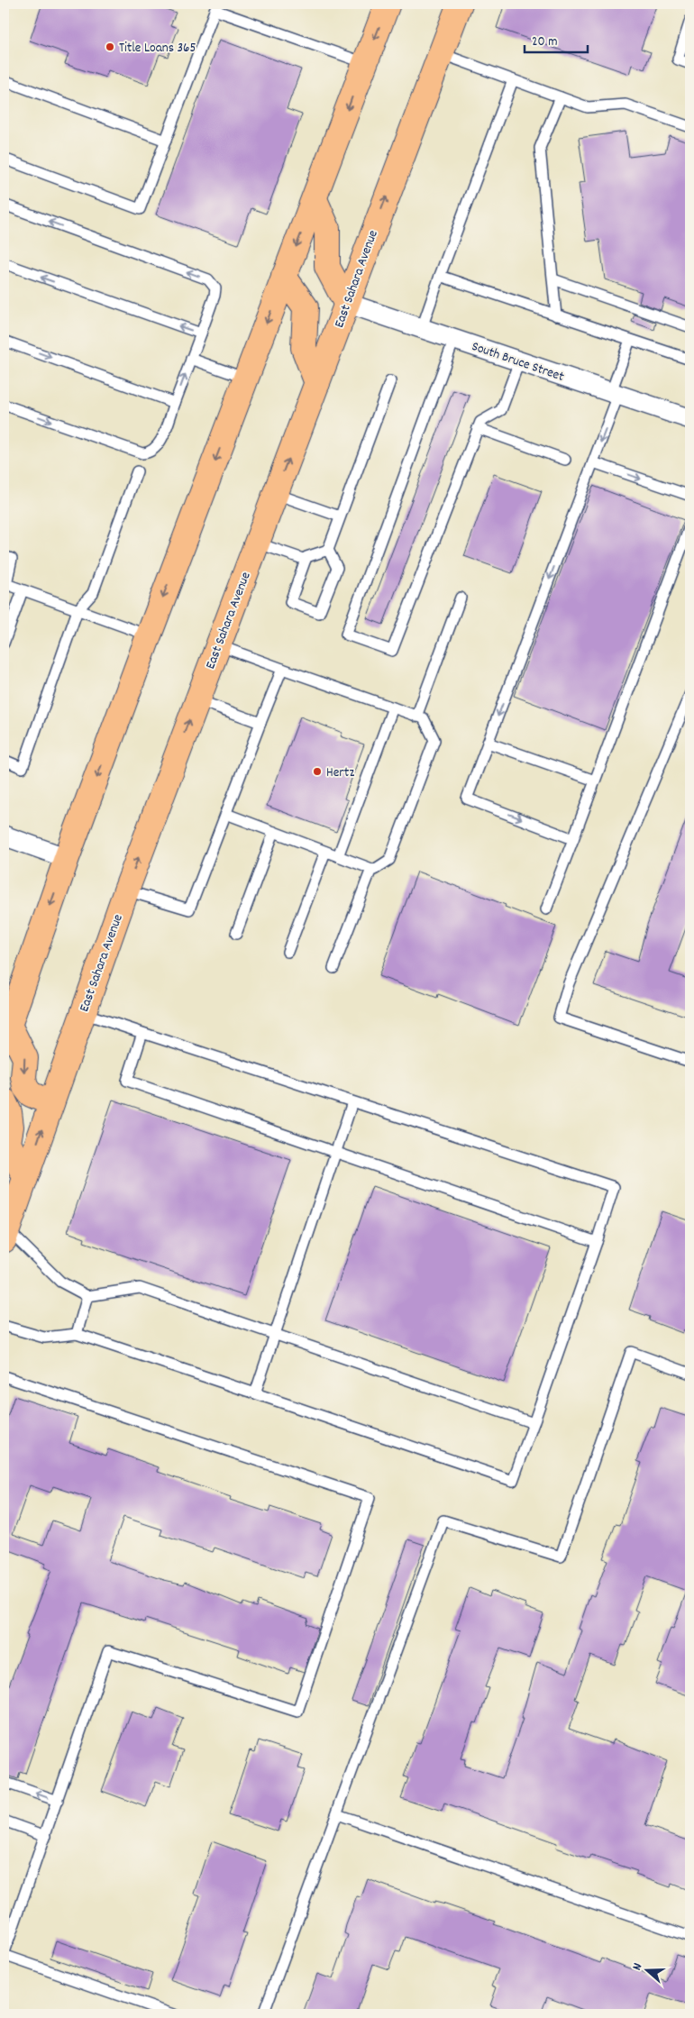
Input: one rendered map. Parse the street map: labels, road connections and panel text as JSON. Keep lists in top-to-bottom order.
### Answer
{
  "streets": {
    "main road": ["East Sahara Avenue"],
    "street": ["South Bruce Street"]
  },
  "crossings": [
    ["East Sahara Avenue", "South Bruce Street"]
  ],
  "places": ["Title Loans 365", "Hertz"],
  "scale_bar": "20 m",
  "north": "left"
}
